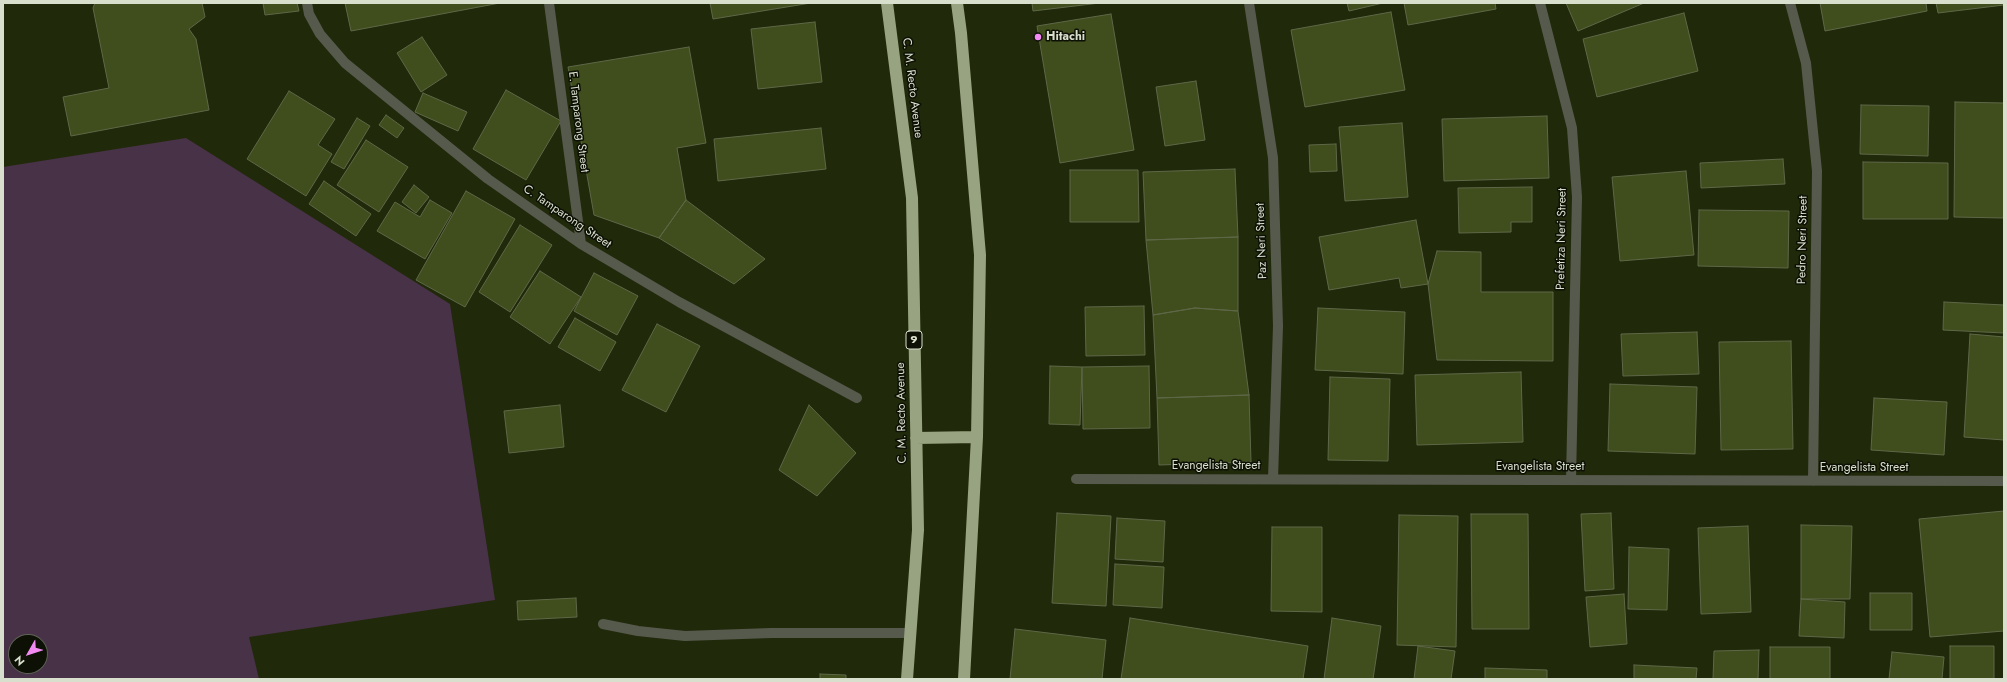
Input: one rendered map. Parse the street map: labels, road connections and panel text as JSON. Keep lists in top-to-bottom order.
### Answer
{
  "streets": {
    "highway": ["C. M. Recto Avenue", "9"],
    "street": [
      "E. Tamparong Street",
      "C. Tamparong Street",
      "Prefetiza Neri Street",
      "Pedro Neri Street",
      "Paz Neri Street",
      "Evangelista Street"
    ]
  },
  "crossings": [
    ["E. Tamparong Street", "C. Tamparong Street"],
    ["Prefetiza Neri Street", "Evangelista Street"],
    ["Pedro Neri Street", "Evangelista Street"],
    ["Paz Neri Street", "Evangelista Street"]
  ],
  "places": ["Hitachi"],
  "north": "bottom left"
}
